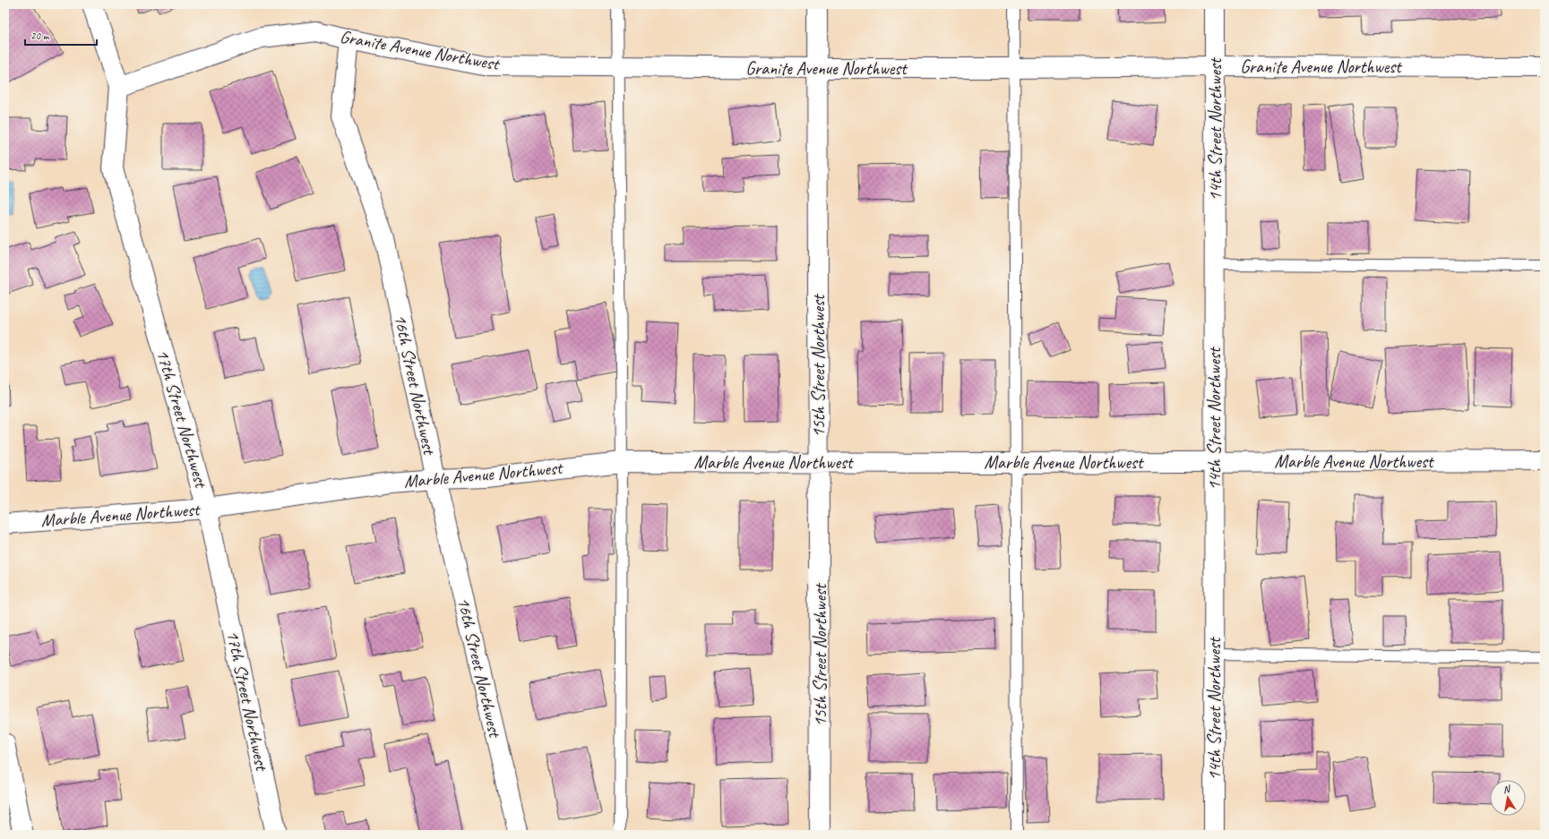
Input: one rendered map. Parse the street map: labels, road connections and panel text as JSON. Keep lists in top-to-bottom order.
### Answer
{
  "streets": {
    "street": [
      "Granite Avenue Northwest",
      "14th Street Northwest",
      "15th Street Northwest",
      "16th Street Northwest",
      "17th Street Northwest",
      "Marble Avenue Northwest"
    ]
  },
  "crossings": [
    ["Granite Avenue Northwest", "14th Street Northwest"],
    ["Granite Avenue Northwest", "15th Street Northwest"],
    ["Granite Avenue Northwest", "16th Street Northwest"],
    ["Granite Avenue Northwest", "17th Street Northwest"],
    ["14th Street Northwest", "Marble Avenue Northwest"],
    ["15th Street Northwest", "Marble Avenue Northwest"],
    ["16th Street Northwest", "Marble Avenue Northwest"],
    ["17th Street Northwest", "Marble Avenue Northwest"]
  ],
  "scale_bar": "20 m",
  "north": "top"
}
